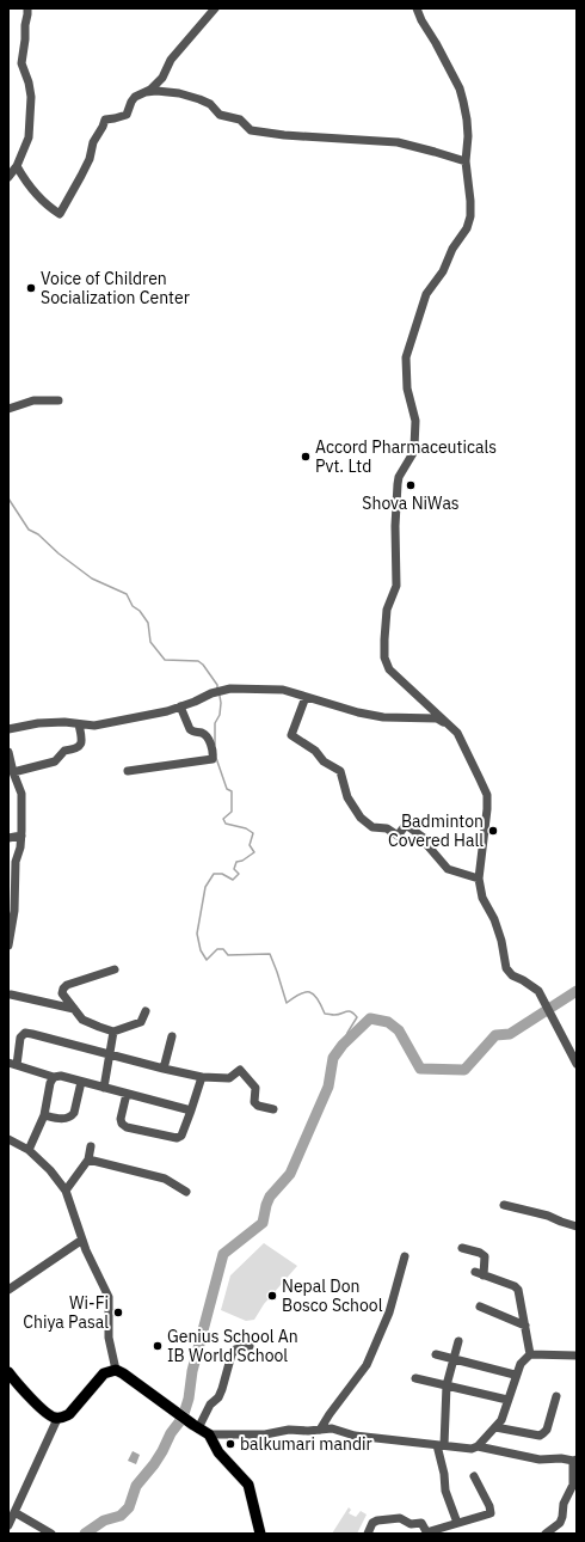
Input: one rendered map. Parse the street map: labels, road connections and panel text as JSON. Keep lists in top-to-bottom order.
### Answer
{
  "places": [
    "Voice of Children Socialization Center",
    "Accord Pharmaceuticals Pvt. Ltd",
    "Shova NiWas",
    "Badminton Covered Hall",
    "Nepal Don Bosco School",
    "Wi-Fi Chiya Pasal",
    "Genius School An IB World School",
    "balkumari mandir"
  ]
}
